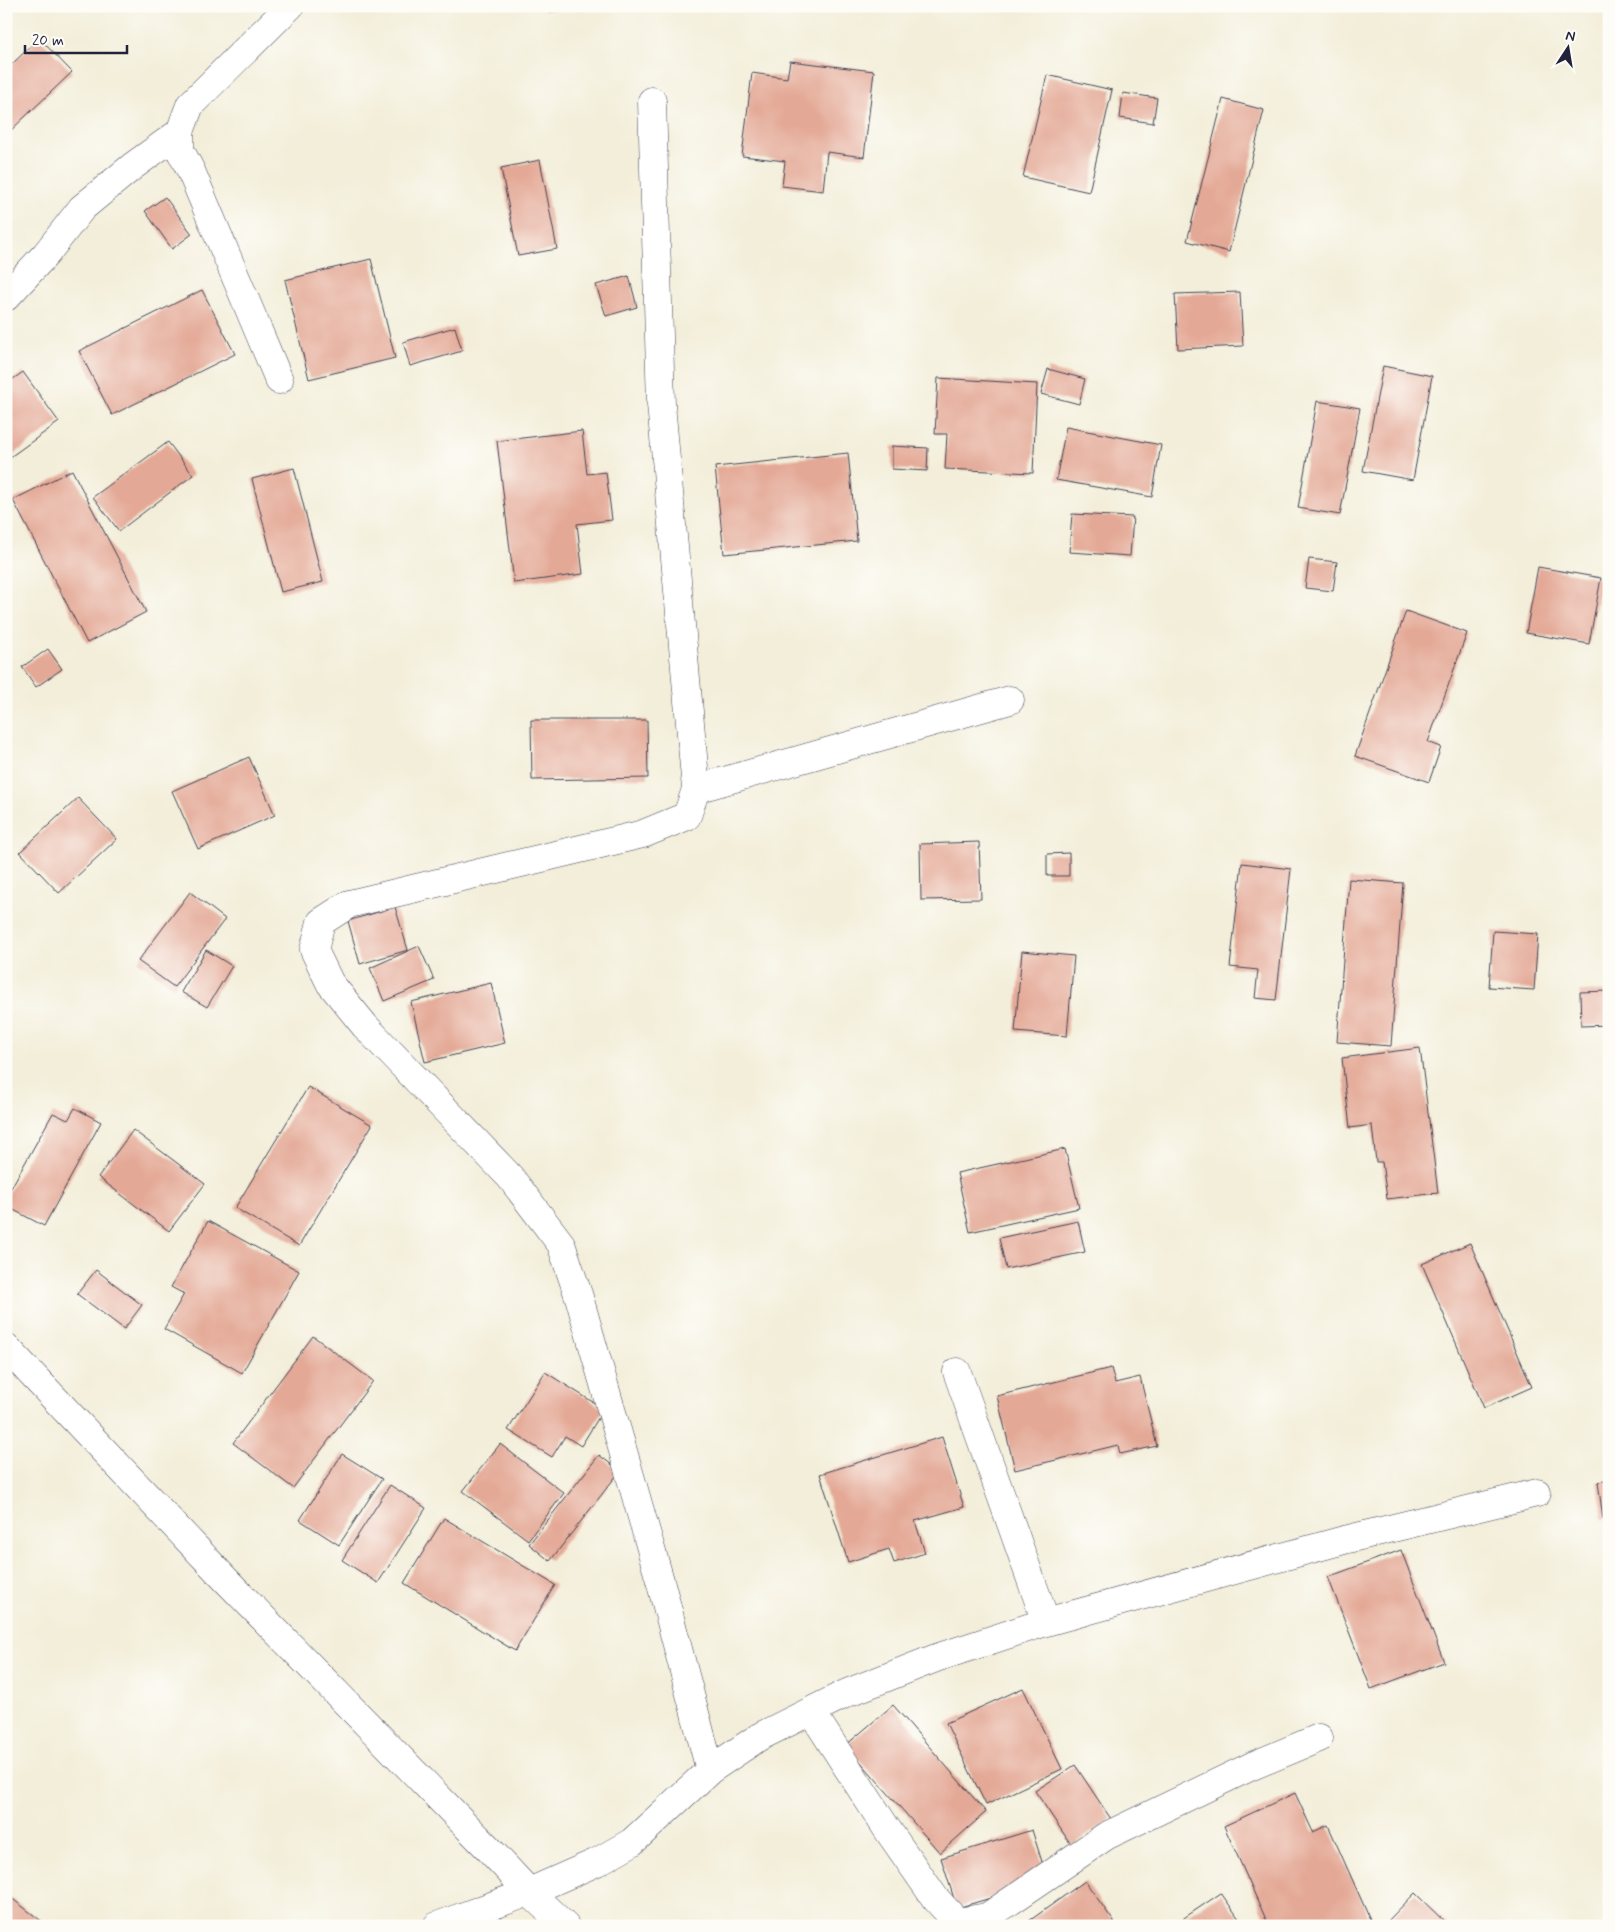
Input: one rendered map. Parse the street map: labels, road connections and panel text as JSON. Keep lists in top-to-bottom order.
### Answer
{
  "scale_bar": "20 m",
  "north": "top"
}
